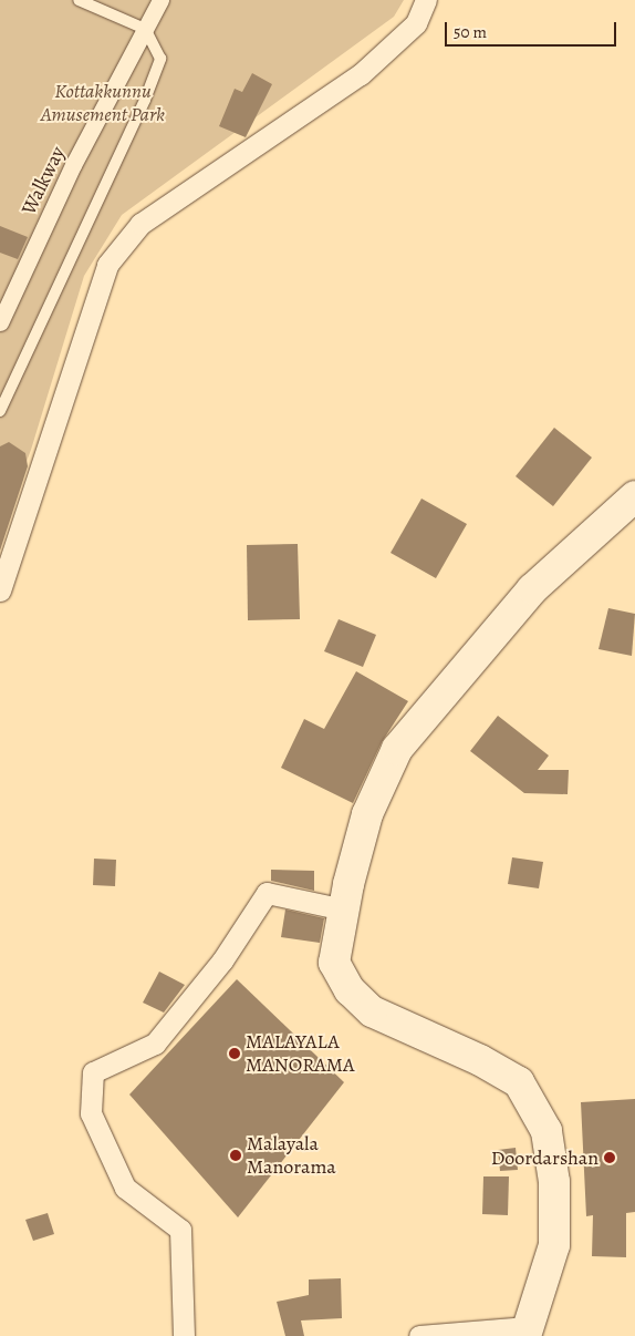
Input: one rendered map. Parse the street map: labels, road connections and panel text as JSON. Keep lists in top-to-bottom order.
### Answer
{
  "streets": {
    "street": ["Walkway"]
  },
  "parks": ["Kottakkunnu Amusement Park"],
  "places": ["MALAYALA MANORAMA", "Malayala Manorama", "Doordarshan"],
  "scale_bar": "50 m"
}
